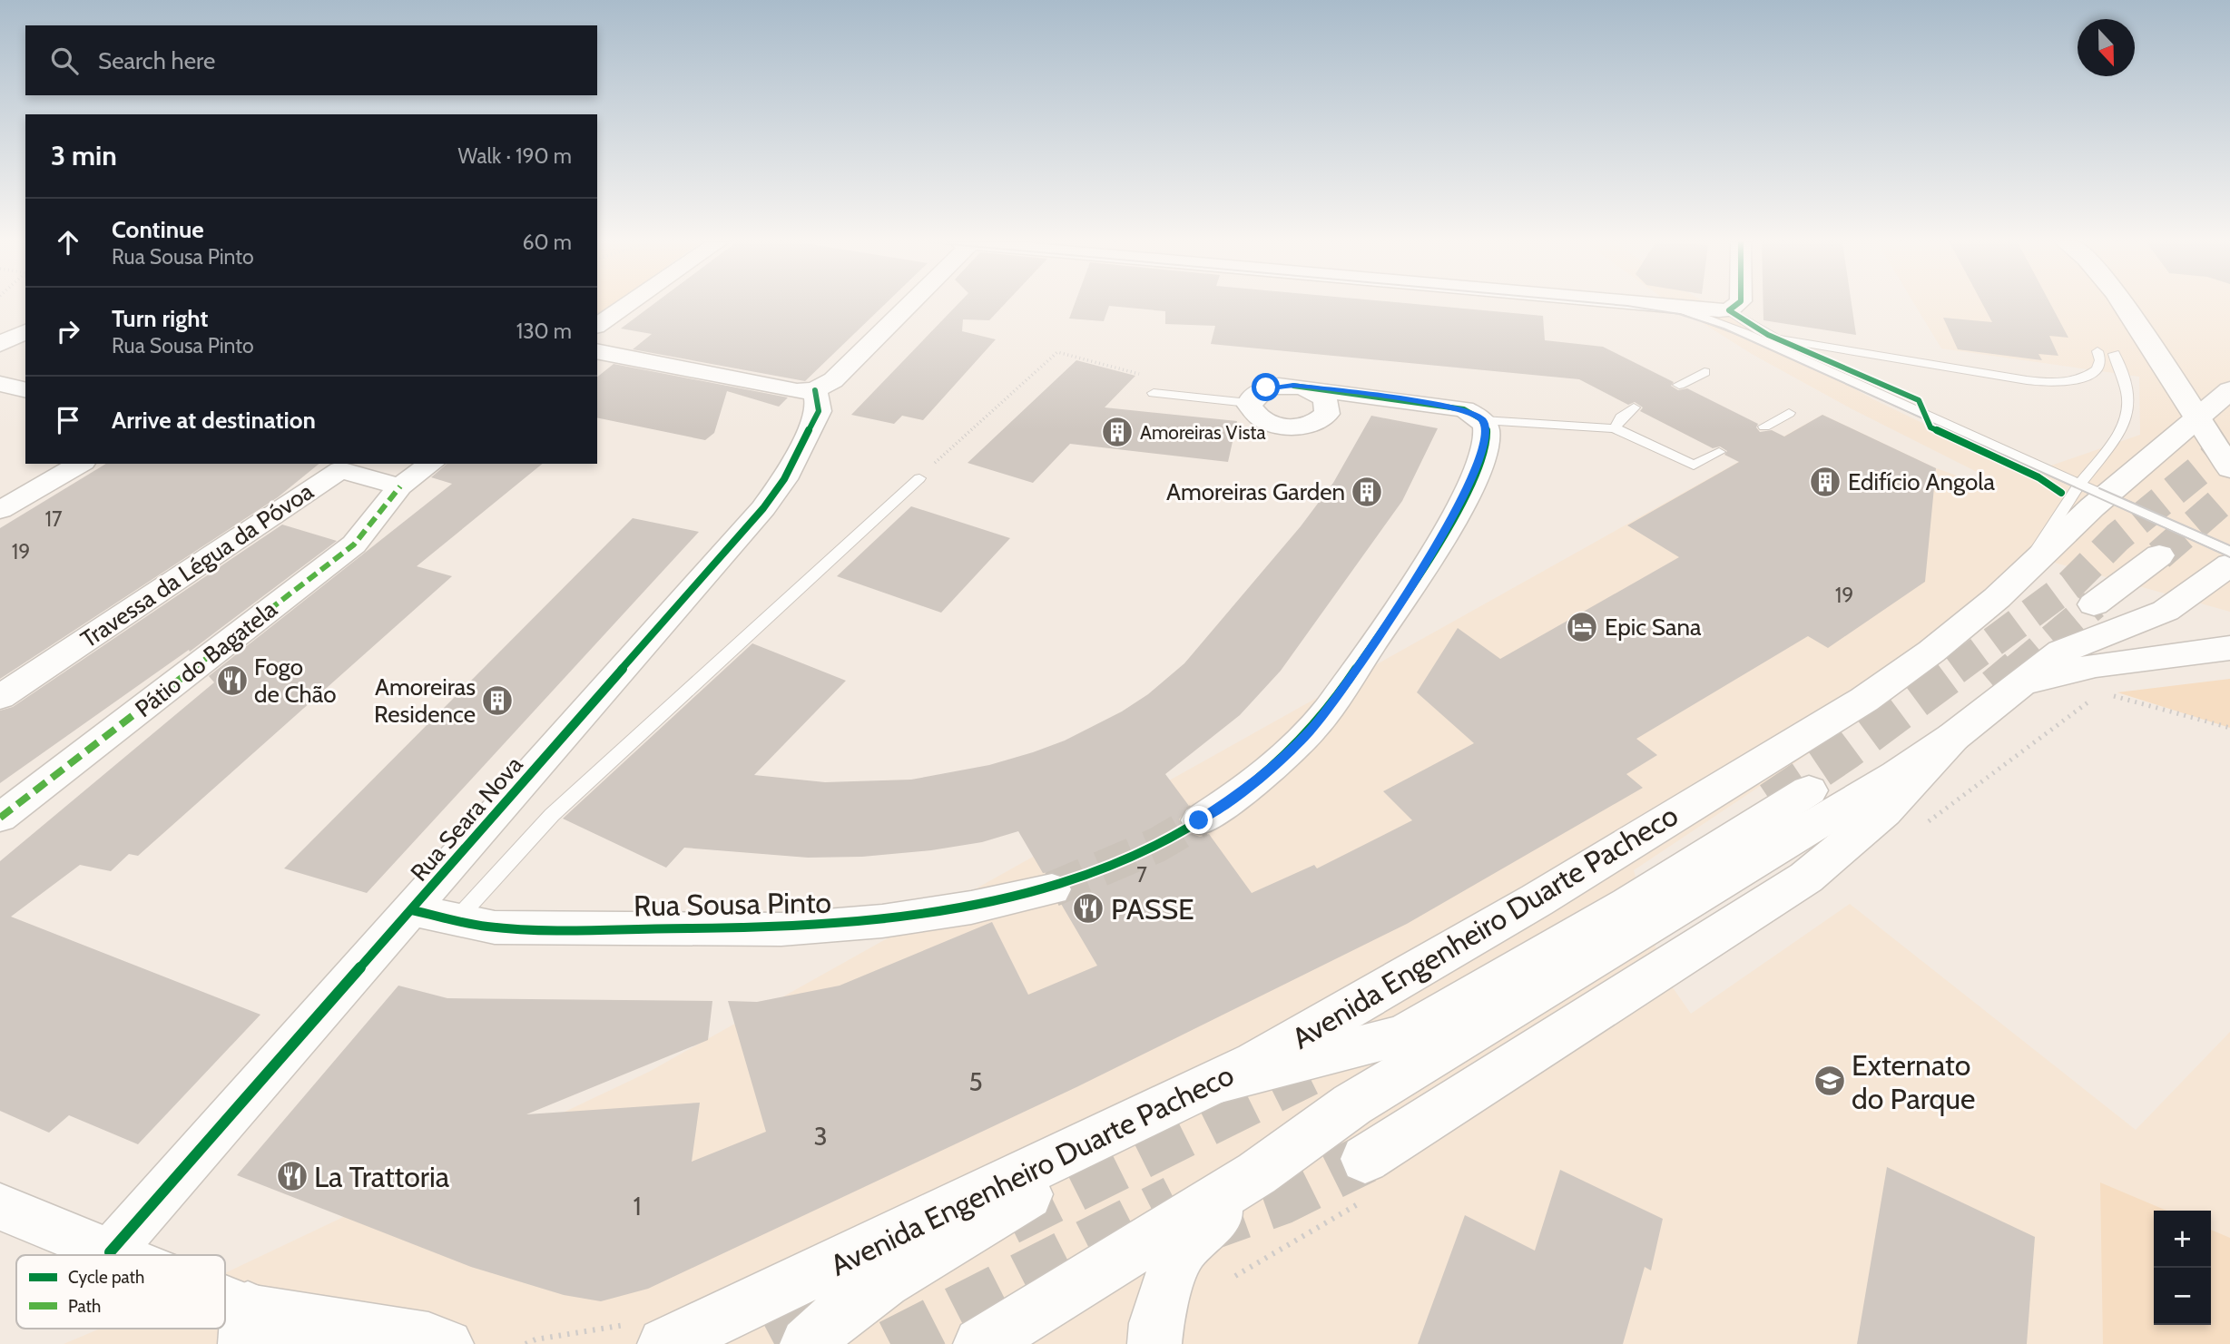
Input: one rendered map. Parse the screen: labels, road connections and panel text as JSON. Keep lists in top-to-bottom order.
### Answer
{
  "streets": {
    "main road": ["Avenida Engenheiro Duarte Pacheco"],
    "street": [
      "Travessa da Légua da Póvoa",
      "Pátio do Bagatela",
      "Rua Seara Nova",
      "Rua Sousa Pinto"
    ]
  },
  "crossings": [
    ["Travessa da Légua da Póvoa", "Pátio do Bagatela"],
    ["Rua Seara Nova", "Rua Sousa Pinto"]
  ],
  "places": {
    "building": [
      "Amoreiras Vista",
      "Edifício Angola",
      "Amoreiras Garden",
      "Amoreiras Residence"
    ],
    "hotel": ["Epic Sana"],
    "restaurant": ["Fogo de Chão", "PASSE", "La Trattoria"],
    "school or university": ["Externato do Parque"]
  },
  "house_numbers": [
    "17",
    "19",
    "19",
    "7",
    "5",
    "3",
    "1"
  ],
  "legend": ["Cycle path", "Path"],
  "north": "bottom",
  "page": {
    "search": "Search here",
    "heading": ["3 min", "Walk · 190 m"],
    "list": [
      ["Continue", "Rua Sousa Pinto", "60 m"],
      ["Turn right", "Rua Sousa Pinto", "130 m"],
      "Arrive at destination"
    ],
    "map_buttons": ["+", "−"]
  }
}
